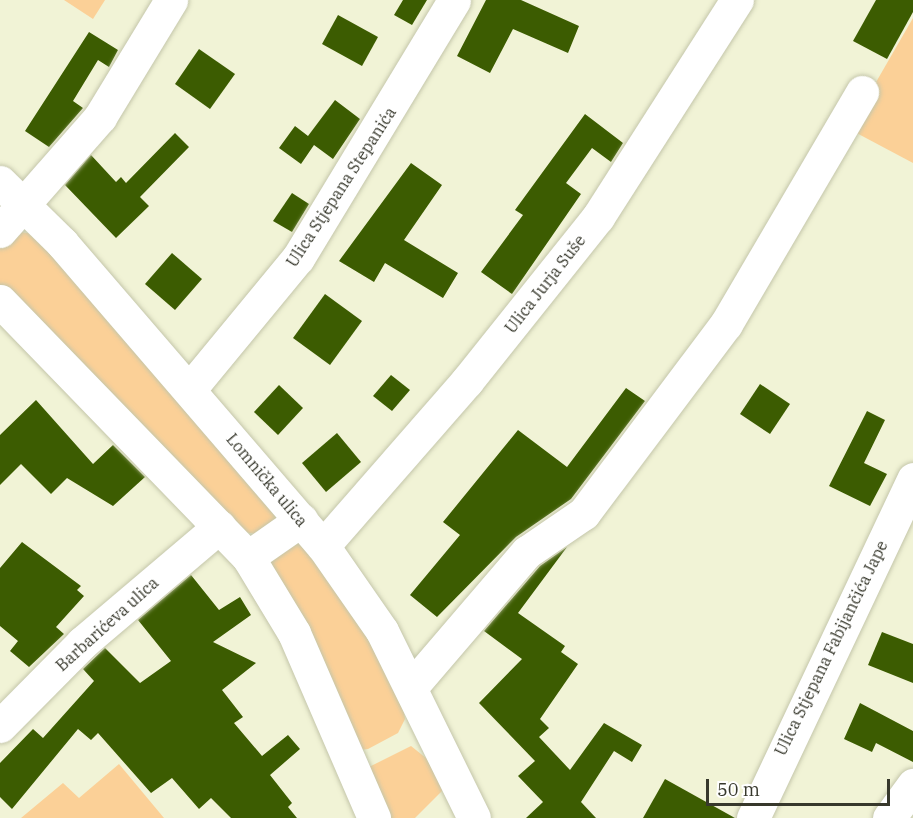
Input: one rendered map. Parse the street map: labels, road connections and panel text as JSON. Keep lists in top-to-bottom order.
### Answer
{
  "streets": {
    "street": [
      "Ulica Stjepana Stepanića",
      "Ulica Jurja Suše",
      "Lomnička ulica",
      "Barbarićeva ulica",
      "Ulica Stjepana Fabijančića Jape"
    ]
  },
  "crossings": [
    ["Ulica Stjepana Stepanića", "Lomnička ulica"],
    ["Ulica Jurja Suše", "Lomnička ulica"]
  ],
  "scale_bar": "50 m"
}
